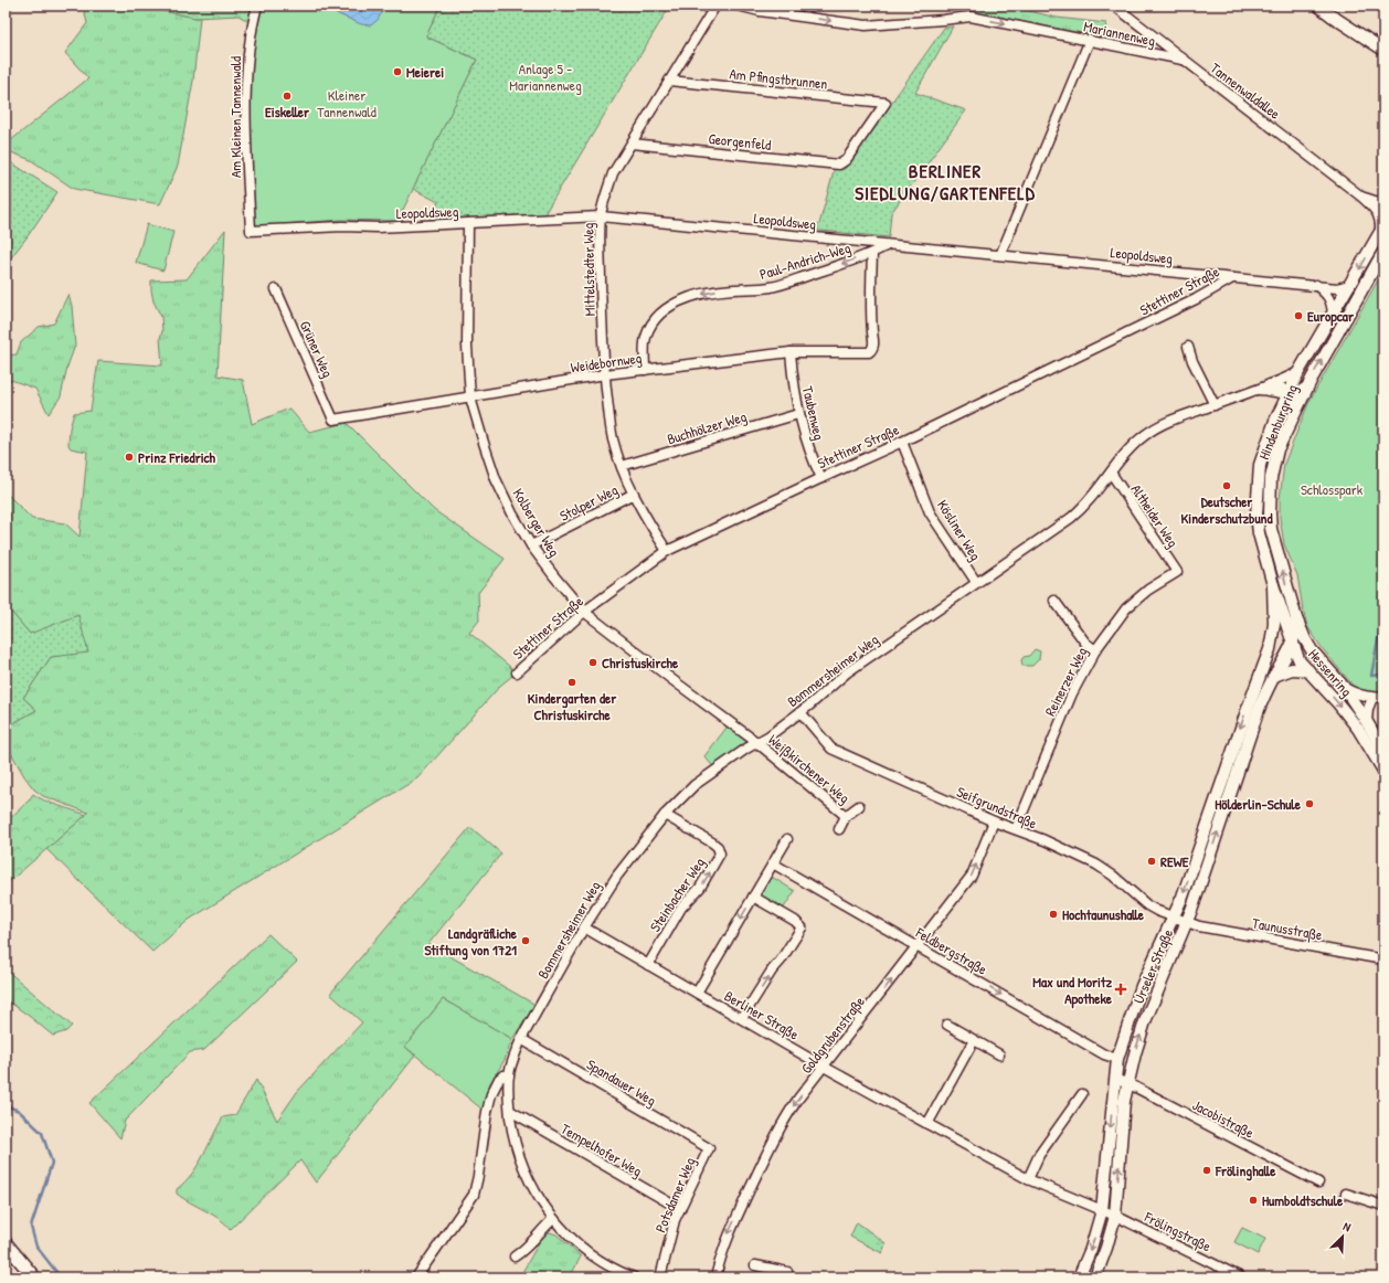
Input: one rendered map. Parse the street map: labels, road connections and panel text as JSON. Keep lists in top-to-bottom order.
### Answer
{
  "streets": {
    "street": [
      "Mariannenweg",
      "Am Pfingstbrunnen",
      "Tannenwaldallee",
      "Am Kleinen Tannenwald",
      "Georgenfeld",
      "Leopoldsweg",
      "Paul-Andrich-Weg",
      "Mittelstedter Weg",
      "Stettiner Straße",
      "Grüner Weg",
      "Weidebornweg",
      "Taubenweg",
      "Hindenburgring",
      "Buchhölzer Weg",
      "Stolper Weg",
      "Altheider Weg",
      "Kolberger Weg",
      "Kösliner Weg",
      "Bommersheimer Weg",
      "Hessenring",
      "Reinerzer Weg",
      "Weißkirchener Weg",
      "Seifgrundstraße",
      "Steinbacher Weg",
      "Taunusstraße",
      "Feldbergstraße",
      "Urseler Straße",
      "Berliner Straße",
      "Goldgrubenstraße",
      "Spandauer Weg",
      "Jacobistraße",
      "Tempelhofer Weg",
      "Potsdamer Weg",
      "Frölingstraße"
    ]
  },
  "crossings": [
    ["Mariannenweg", "Tannenwaldallee"],
    ["Am Pfingstbrunnen", "Georgenfeld"],
    ["Am Pfingstbrunnen", "Mittelstedter Weg"],
    ["Tannenwaldallee", "Hindenburgring"],
    ["Am Kleinen Tannenwald", "Leopoldsweg"],
    ["Georgenfeld", "Mittelstedter Weg"],
    ["Leopoldsweg", "Paul-Andrich-Weg"],
    ["Leopoldsweg", "Mittelstedter Weg"],
    ["Leopoldsweg", "Stettiner Straße"],
    ["Leopoldsweg", "Hindenburgring"],
    ["Leopoldsweg", "Kolberger Weg"],
    ["Paul-Andrich-Weg", "Weidebornweg"],
    ["Mittelstedter Weg", "Stettiner Straße"],
    ["Mittelstedter Weg", "Weidebornweg"],
    ["Mittelstedter Weg", "Buchhölzer Weg"],
    ["Mittelstedter Weg", "Stolper Weg"],
    ["Stettiner Straße", "Taubenweg"],
    ["Stettiner Straße", "Kolberger Weg"],
    ["Stettiner Straße", "Kösliner Weg"],
    ["Grüner Weg", "Weidebornweg"],
    ["Weidebornweg", "Taubenweg"],
    ["Weidebornweg", "Kolberger Weg"],
    ["Taubenweg", "Buchhölzer Weg"],
    ["Hindenburgring", "Bommersheimer Weg"],
    ["Hindenburgring", "Hessenring"],
    ["Hindenburgring", "Urseler Straße"],
    ["Stolper Weg", "Kolberger Weg"],
    ["Altheider Weg", "Bommersheimer Weg"],
    ["Altheider Weg", "Reinerzer Weg"],
    ["Kolberger Weg", "Bommersheimer Weg"],
    ["Kolberger Weg", "Weißkirchener Weg"],
    ["Kösliner Weg", "Bommersheimer Weg"],
    ["Bommersheimer Weg", "Weißkirchener Weg"],
    ["Bommersheimer Weg", "Seifgrundstraße"],
    ["Bommersheimer Weg", "Steinbacher Weg"],
    ["Bommersheimer Weg", "Berliner Straße"],
    ["Bommersheimer Weg", "Spandauer Weg"],
    ["Bommersheimer Weg", "Tempelhofer Weg"],
    ["Hessenring", "Urseler Straße"],
    ["Reinerzer Weg", "Seifgrundstraße"],
    ["Seifgrundstraße", "Taunusstraße"],
    ["Seifgrundstraße", "Urseler Straße"],
    ["Seifgrundstraße", "Goldgrubenstraße"],
    ["Steinbacher Weg", "Berliner Straße"],
    ["Taunusstraße", "Urseler Straße"],
    ["Feldbergstraße", "Urseler Straße"],
    ["Feldbergstraße", "Goldgrubenstraße"],
    ["Urseler Straße", "Berliner Straße"],
    ["Urseler Straße", "Jacobistraße"],
    ["Urseler Straße", "Frölingstraße"],
    ["Berliner Straße", "Goldgrubenstraße"],
    ["Berliner Straße", "Frölingstraße"],
    ["Spandauer Weg", "Potsdamer Weg"],
    ["Tempelhofer Weg", "Potsdamer Weg"]
  ],
  "one_way": ["Mariannenweg", "Paul-Andrich-Weg", "Feldbergstraße"],
  "districts": ["BERLINER SIEDLUNG/GARTENFELD"],
  "parks": ["Anlage 5 - Mariannenweg", "Kleiner Tannenwald", "Schlosspark"],
  "places": {
    "other": [
      "Meierei",
      "Eiskeller",
      "Europcar",
      "Prinz Friedrich",
      "Deutscher Kinderschutzbund",
      "Christuskirche",
      "Kindergarten der Christuskirche",
      "Hölderlin-Schule",
      "REWE",
      "Hochtaunushalle",
      "Landgräfliche Stiftung von 1721",
      "Frölinghalle",
      "Humboldtschule"
    ],
    "health": ["Max und Moritz Apotheke"]
  },
  "north": "top right"
}
